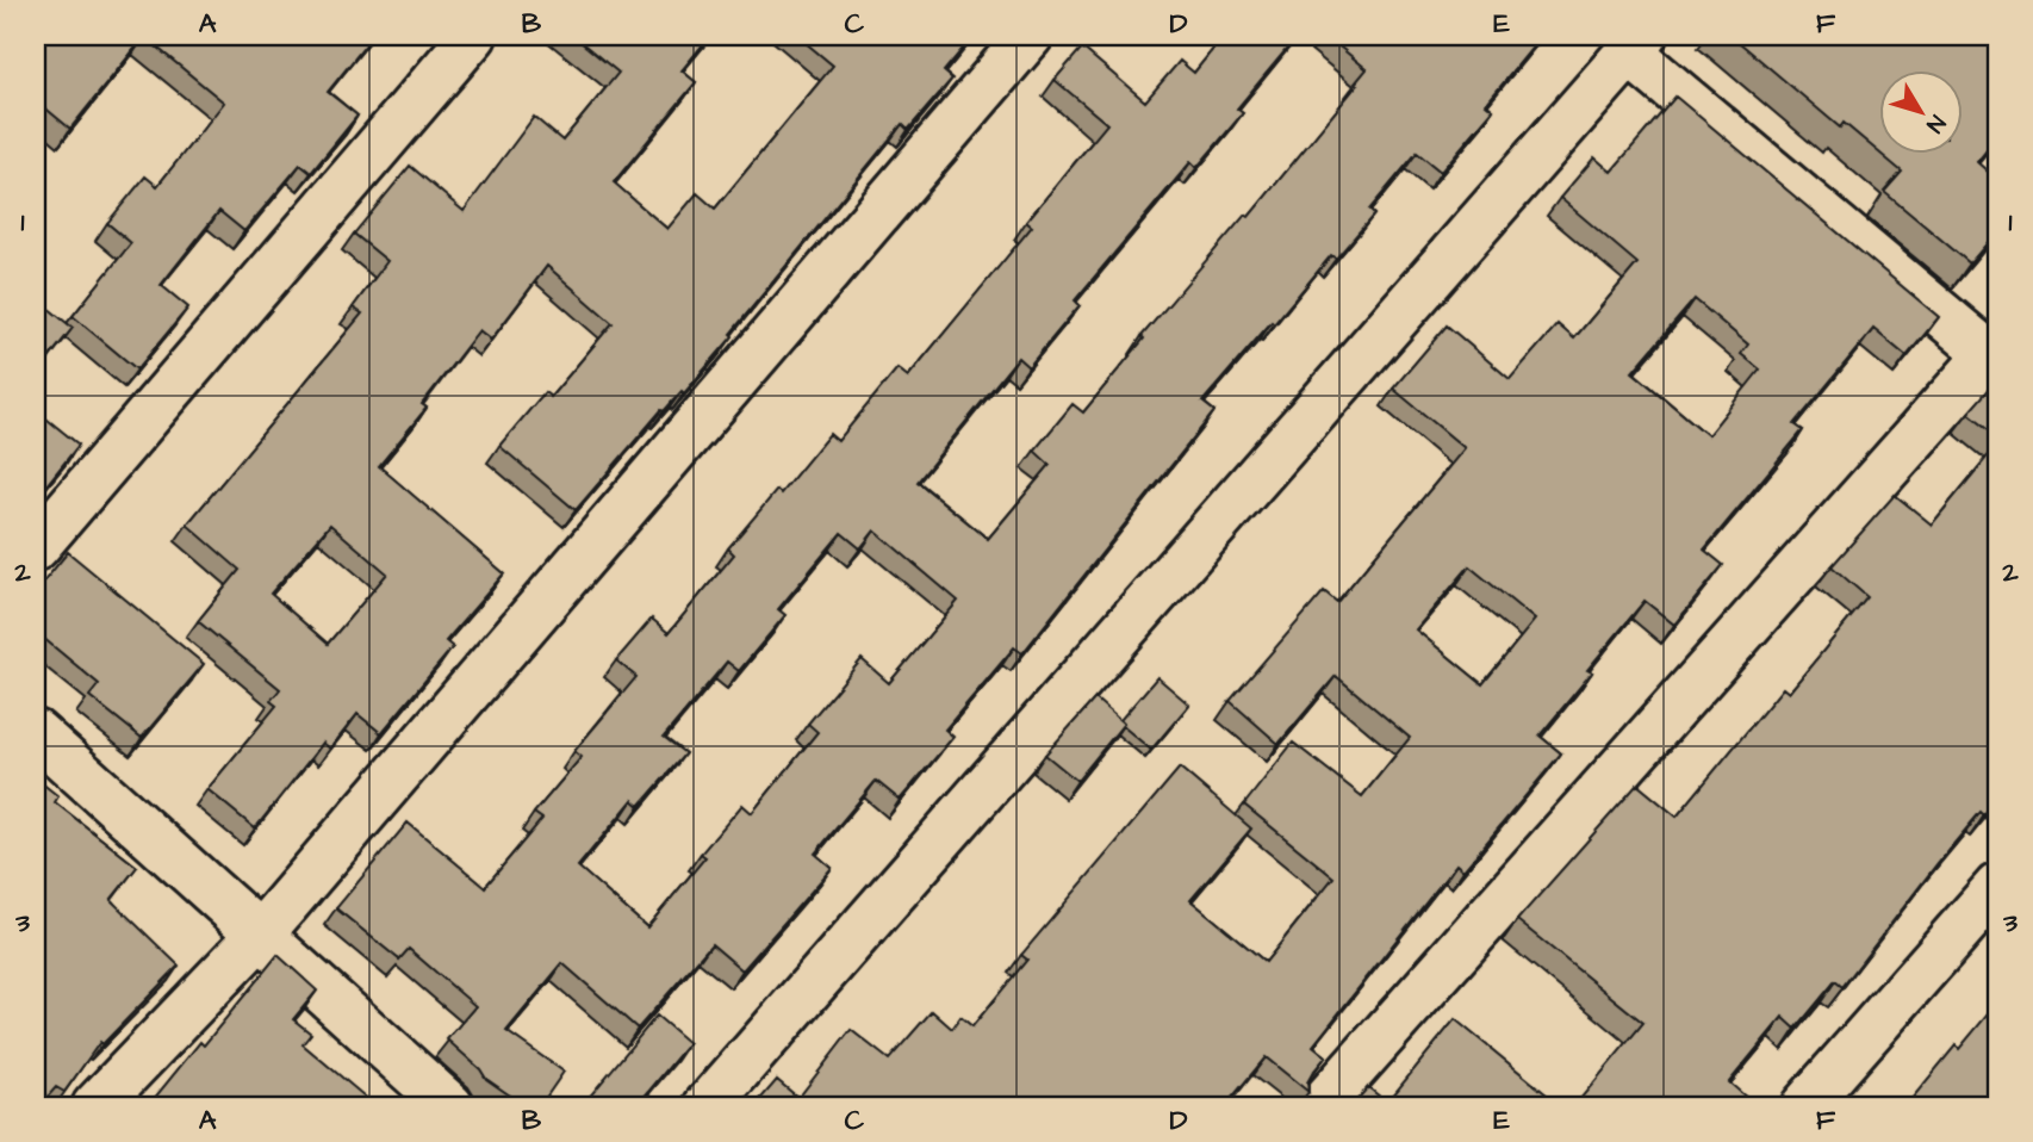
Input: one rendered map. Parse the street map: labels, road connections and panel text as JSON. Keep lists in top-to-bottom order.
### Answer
{
  "north": "bottom right",
  "grid": {
    "columns": [
      "A",
      "B",
      "C",
      "D",
      "E",
      "F"
    ],
    "rows": ["1", "2", "3"]
  }
}
